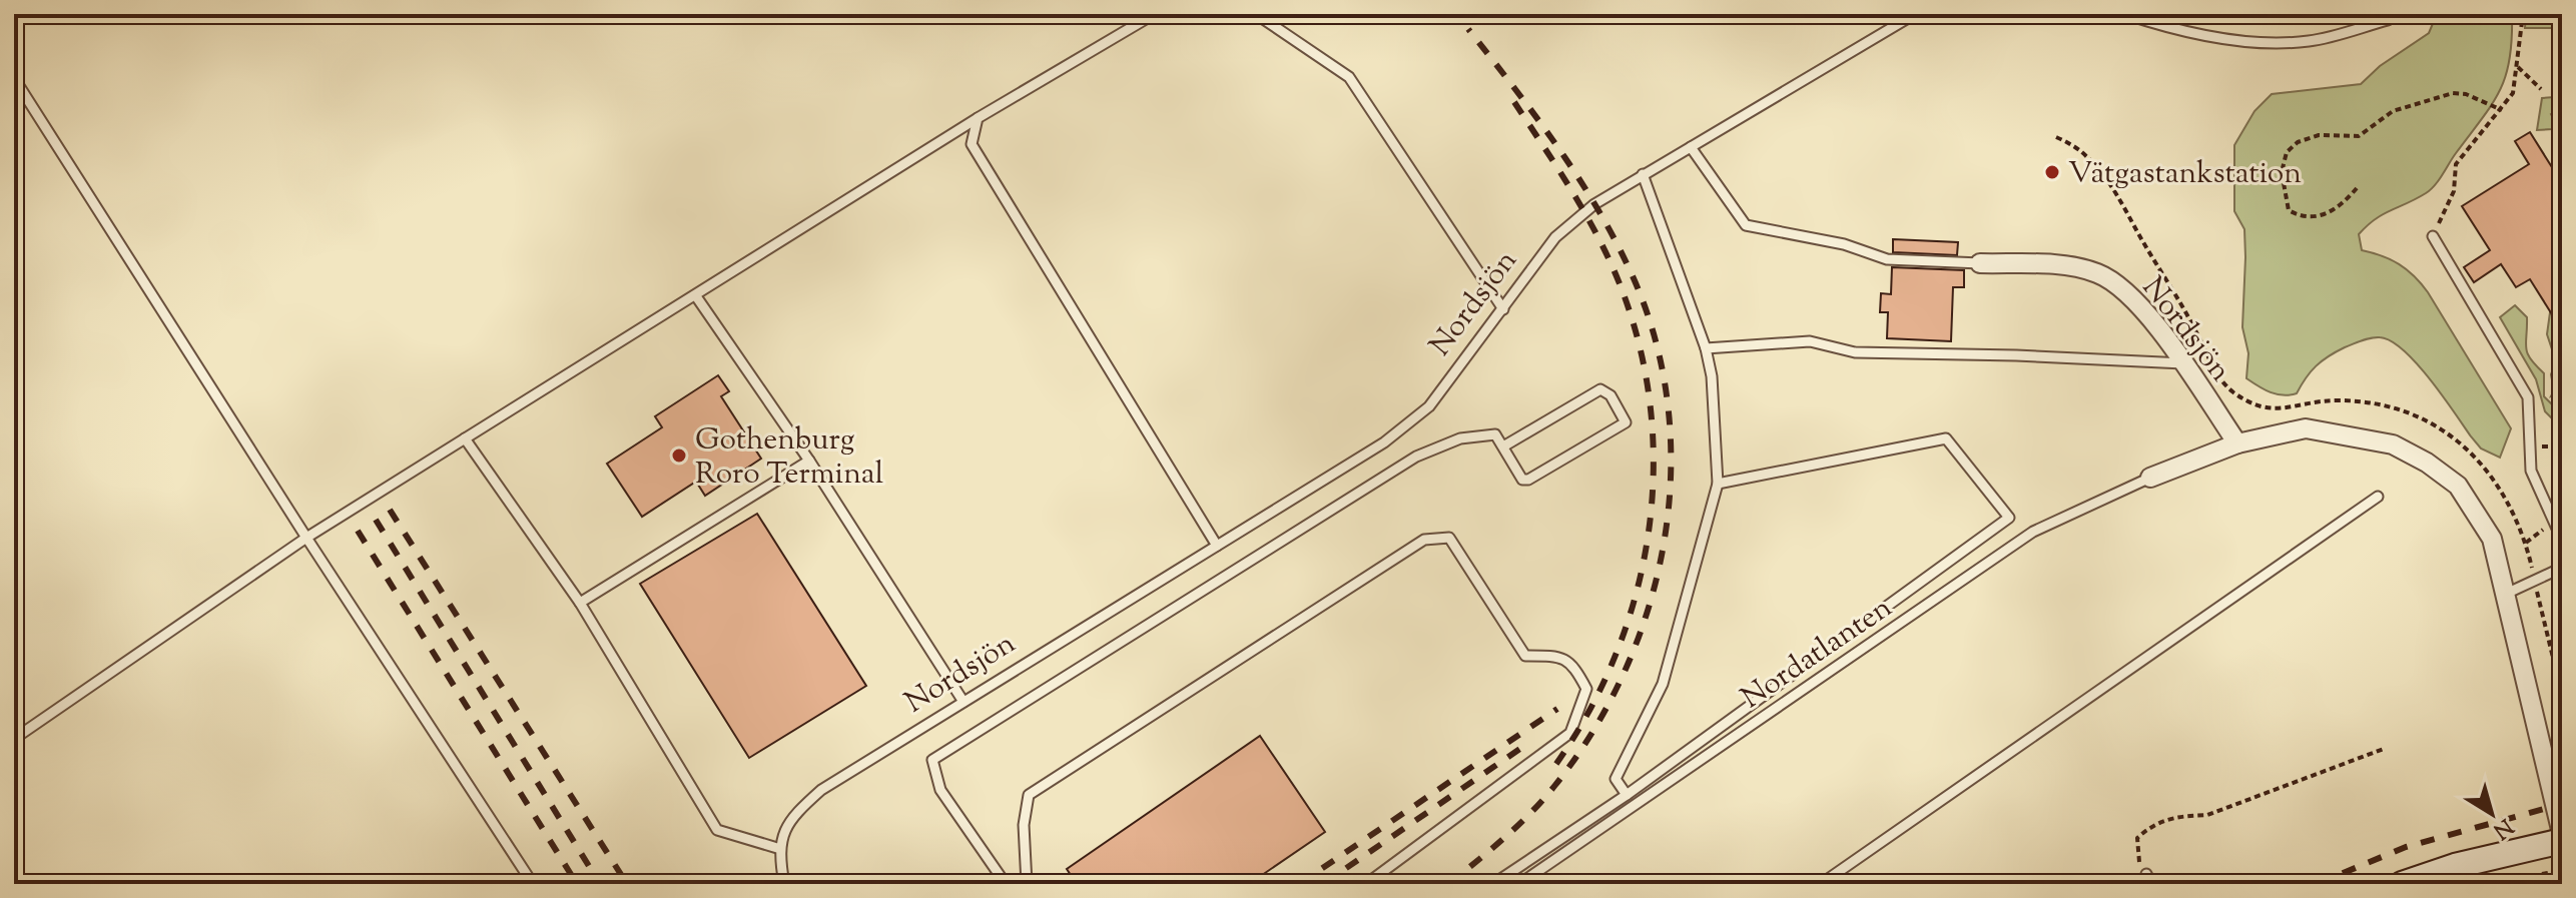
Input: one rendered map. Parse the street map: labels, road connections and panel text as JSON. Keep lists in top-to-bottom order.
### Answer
{
  "streets": {
    "street": ["Nordsjön"],
    "lane": ["Nordatlanten"]
  },
  "places": ["Vätgastankstation", "Gothenburg Roro Terminal"],
  "north": "bottom right"
}
